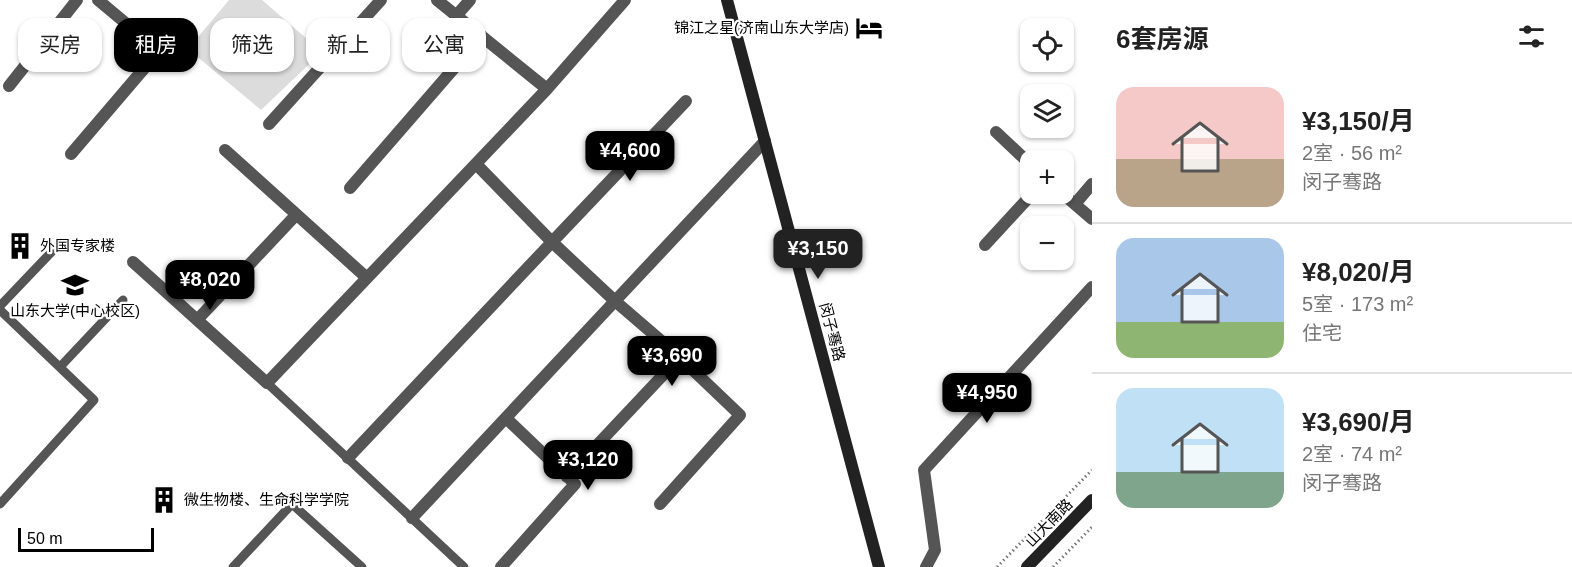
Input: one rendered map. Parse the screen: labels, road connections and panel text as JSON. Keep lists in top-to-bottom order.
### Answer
{
  "streets": {
    "street": ["闵子骞路", "山大南路"]
  },
  "places": {
    "hotel": ["锦江之星(济南山东大学店)"],
    "building": ["外国专家楼", "微生物楼、生命科学学院"],
    "school or university": ["山东大学(中心校区)"]
  },
  "scale_bar": "50 m",
  "page": {
    "heading": "6套房源",
    "map_buttons": ["+", "−"],
    "chip": [
      "买房",
      "租房",
      "筛选",
      "新上",
      "公寓"
    ],
    "list": [
      {
        "name": "¥3,150/月",
        "note": "2室 · 56 m² · 闵子骞路"
      },
      {
        "name": "¥8,020/月",
        "note": "5室 · 173 m² · 住宅"
      },
      {
        "name": "¥3,690/月",
        "note": "2室 · 74 m² · 闵子骞路"
      }
    ],
    "price": [
      "¥4,600",
      "¥3,150",
      "¥8,020",
      "¥3,690",
      "¥4,950",
      "¥3,120"
    ],
    "scale": "50 m"
  }
}
